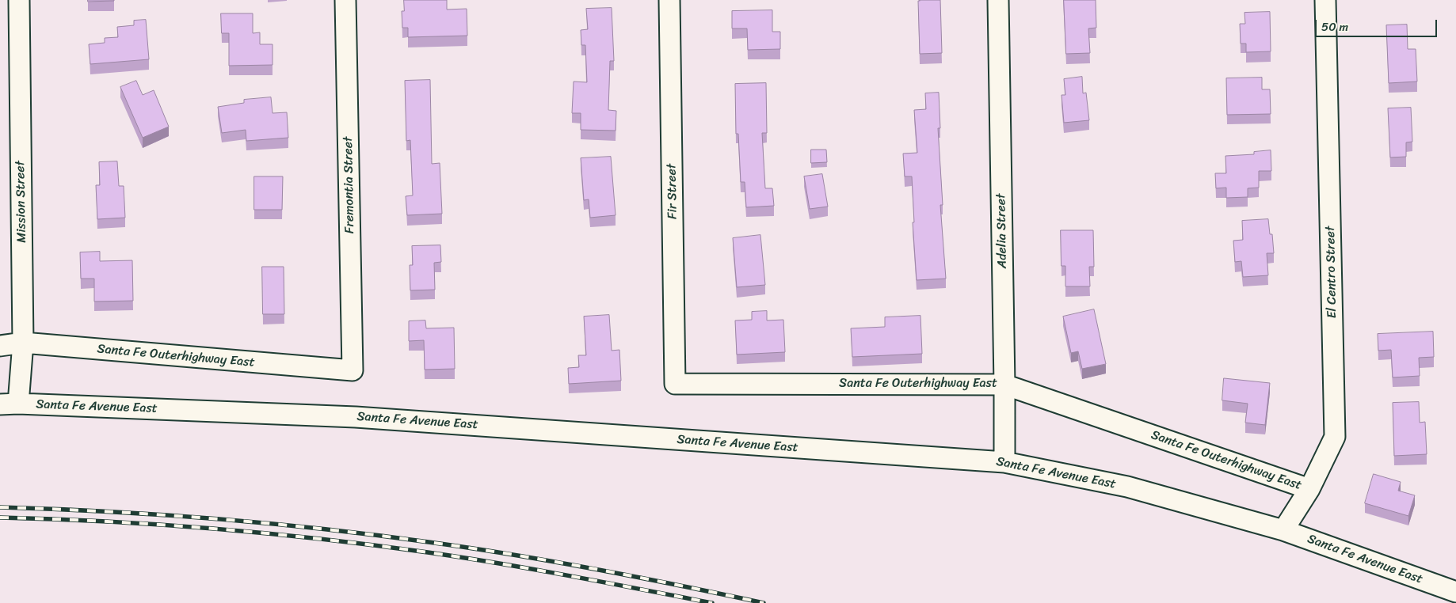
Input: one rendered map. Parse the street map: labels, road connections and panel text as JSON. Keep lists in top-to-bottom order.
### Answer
{
  "streets": {
    "street": [
      "Fremontia Street",
      "Fir Street",
      "Mission Street",
      "Adelia Street",
      "El Centro Street",
      "Santa Fe Outerhighway East",
      "Santa Fe Avenue East"
    ]
  },
  "crossings": [
    ["Fremontia Street", "Santa Fe Outerhighway East"],
    ["Fir Street", "Santa Fe Outerhighway East"],
    ["Mission Street", "Santa Fe Outerhighway East"],
    ["Mission Street", "Santa Fe Avenue East"],
    ["Adelia Street", "Santa Fe Outerhighway East"],
    ["Adelia Street", "Santa Fe Avenue East"],
    ["El Centro Street", "Santa Fe Outerhighway East"],
    ["El Centro Street", "Santa Fe Avenue East"]
  ],
  "scale_bar": "50 m"
}
